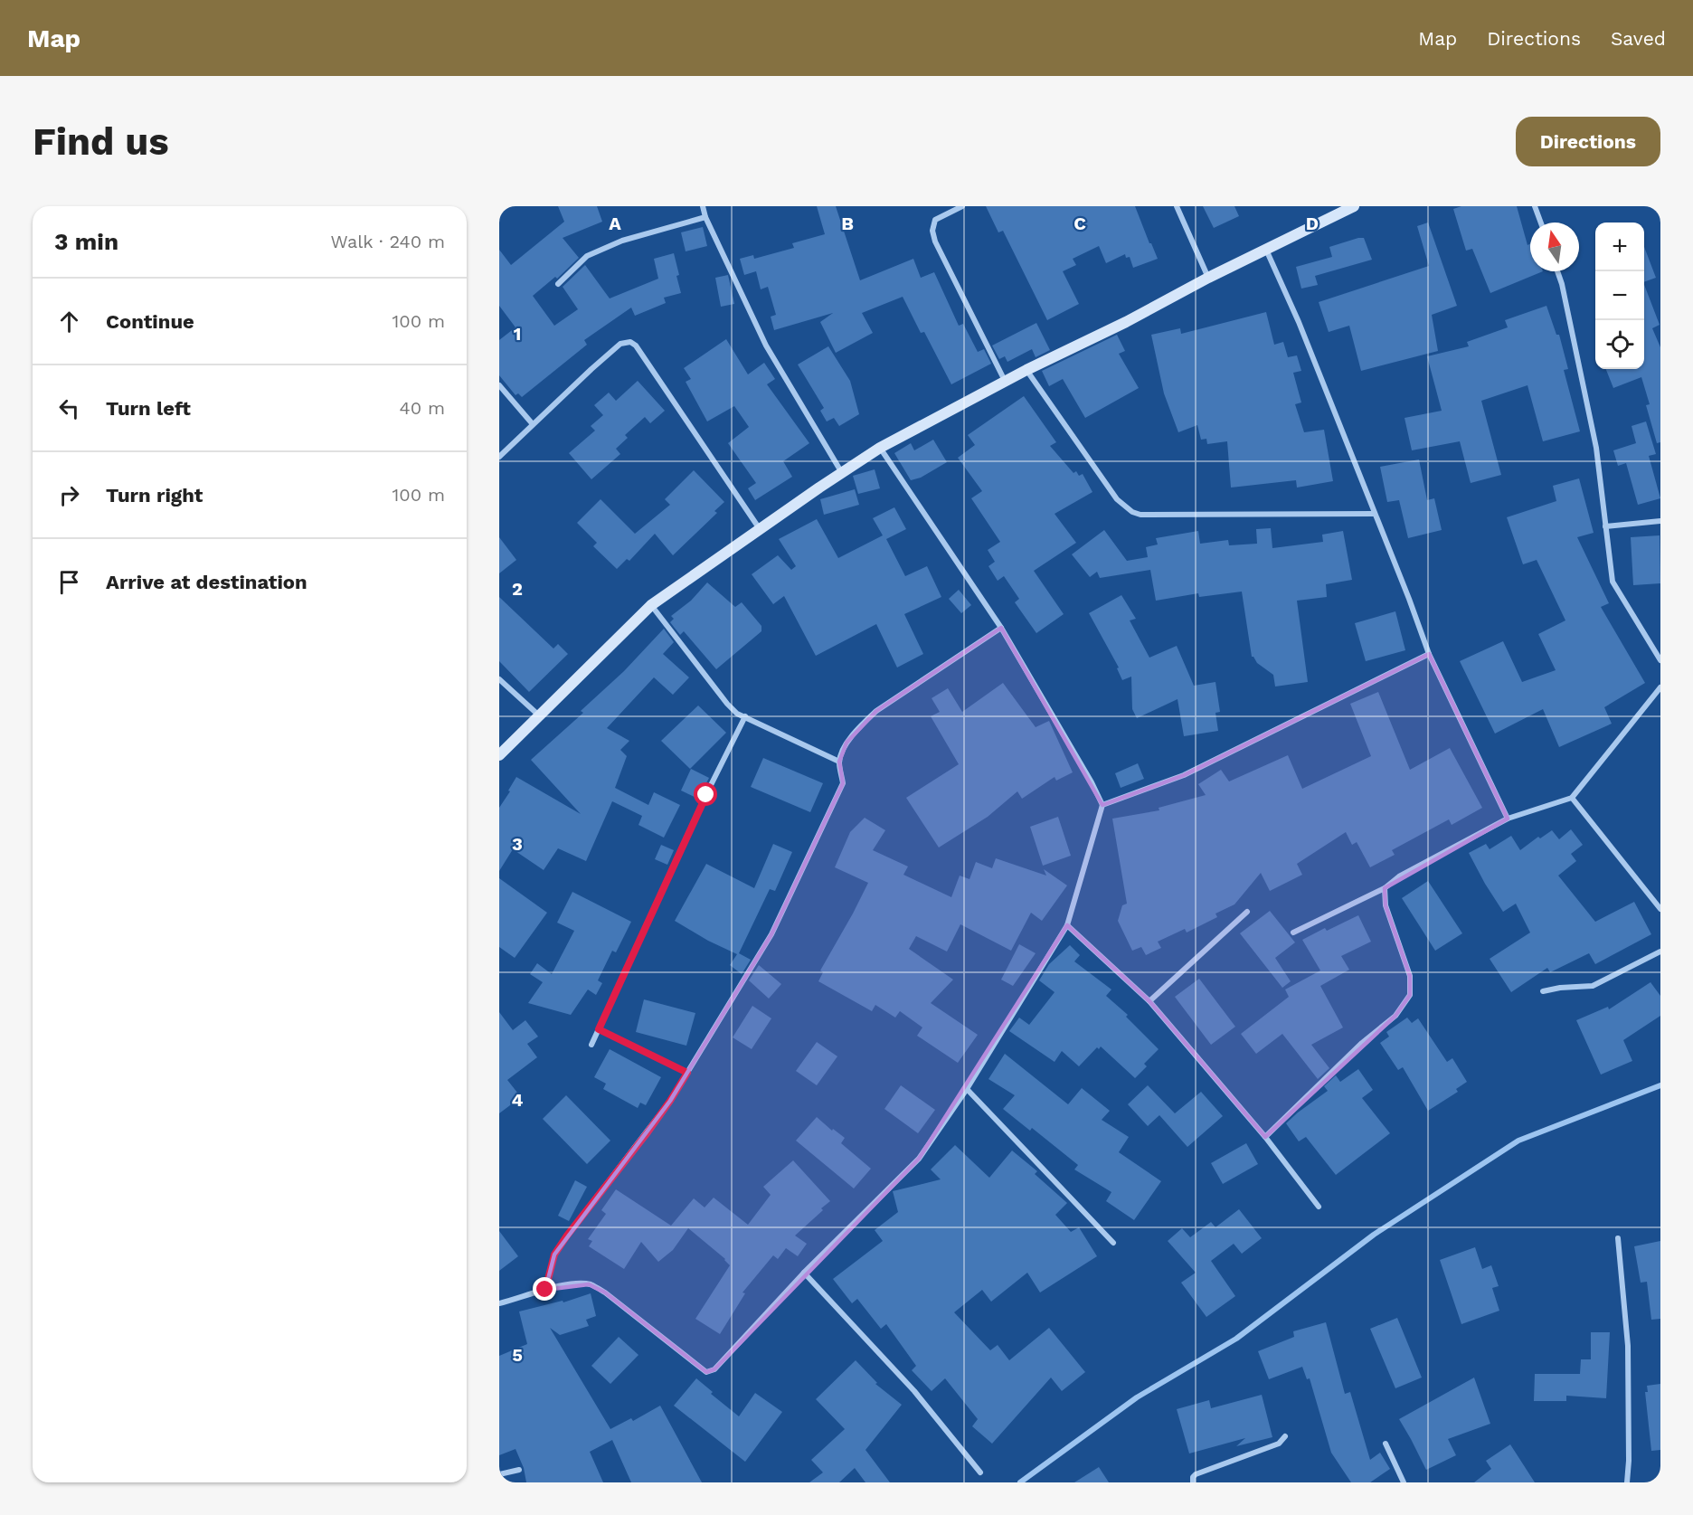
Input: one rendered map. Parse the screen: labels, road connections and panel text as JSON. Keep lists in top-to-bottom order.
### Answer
{
  "north": "top",
  "page": {
    "header": "Map",
    "nav": ["Map", "Directions", "Saved"],
    "buttons": "Directions",
    "title": "Find us",
    "heading": ["3 min", "Walk · 240 m"],
    "map_buttons": ["+", "−"],
    "list": [
      ["Continue", "100 m"],
      ["Turn left", "40 m"],
      ["Turn right", "100 m"],
      "Arrive at destination"
    ]
  },
  "grid": {
    "columns": [
      "A",
      "B",
      "C",
      "D"
    ],
    "rows": [
      "1",
      "2",
      "3",
      "4",
      "5"
    ]
  }
}
